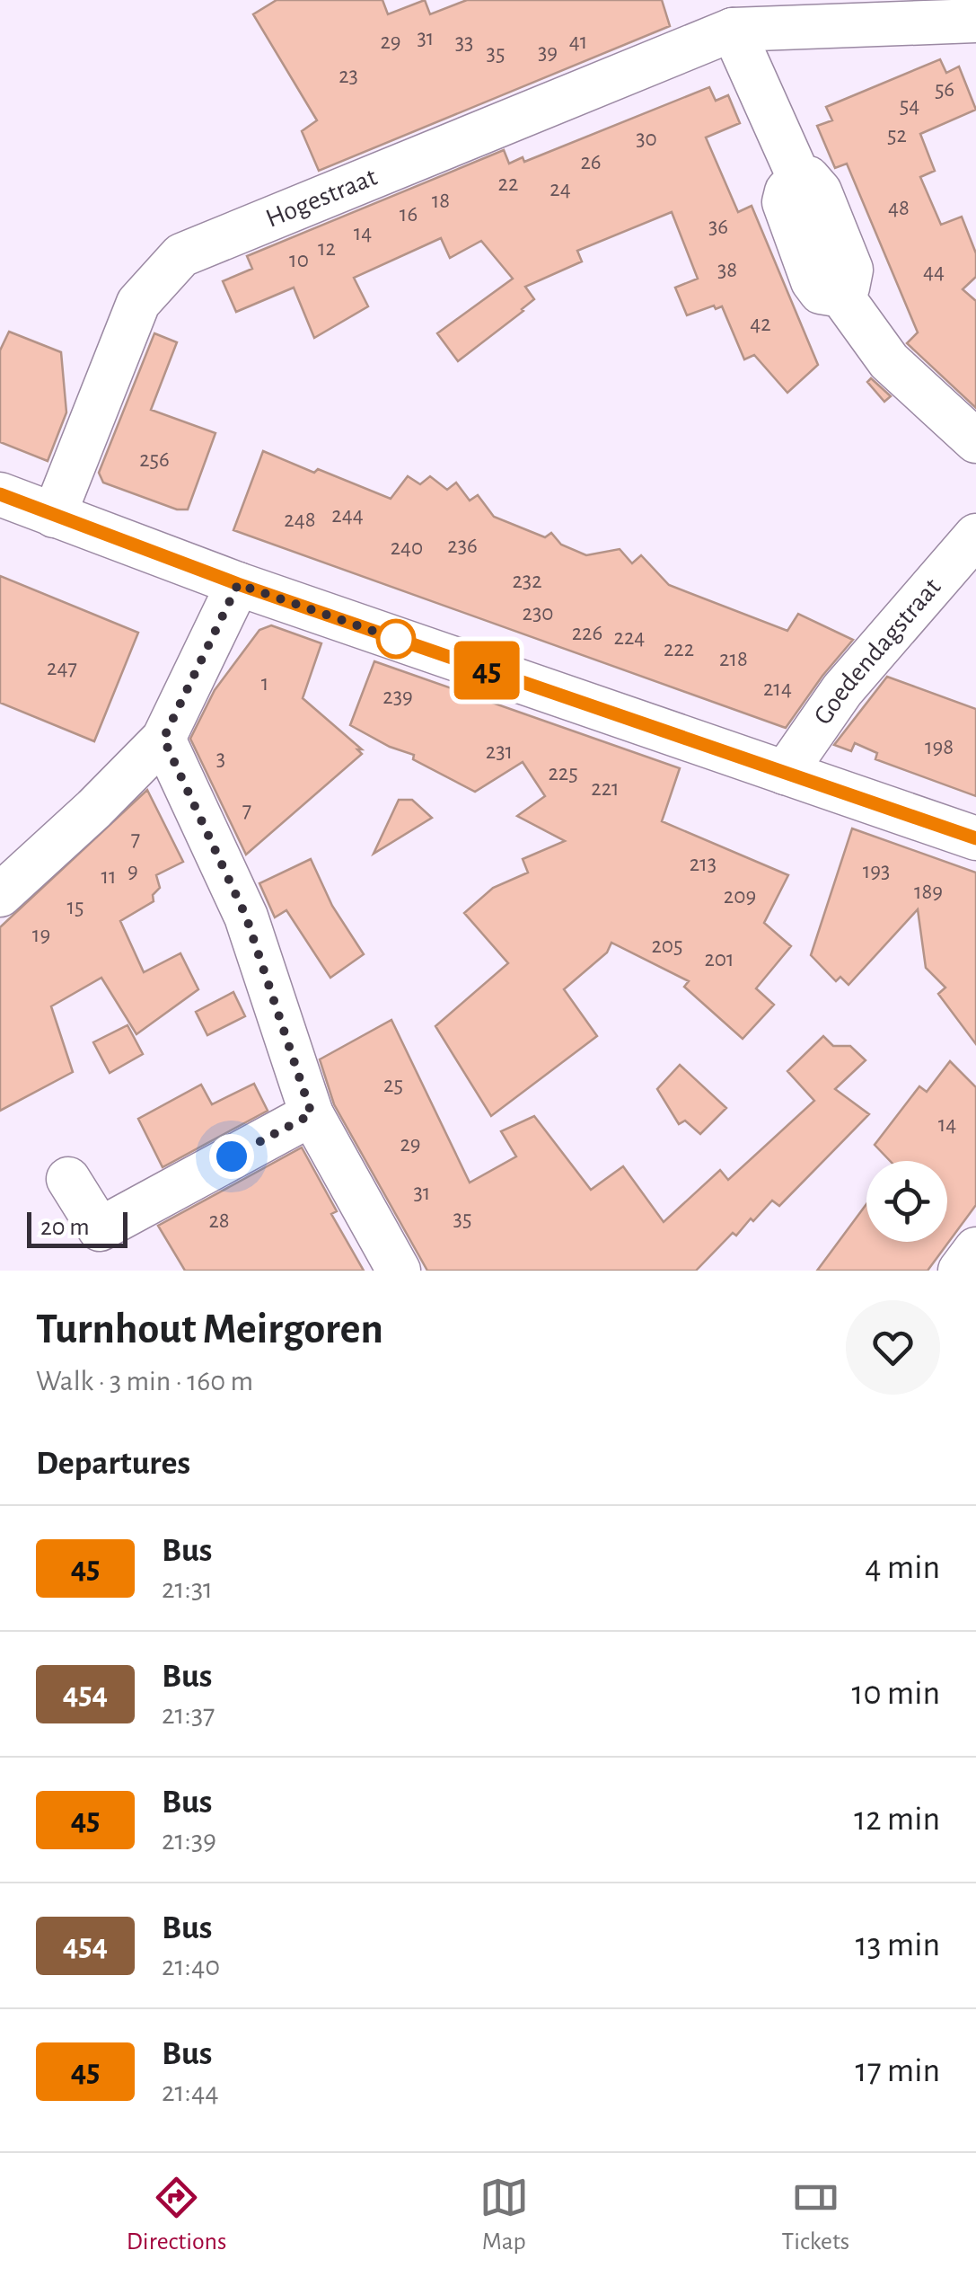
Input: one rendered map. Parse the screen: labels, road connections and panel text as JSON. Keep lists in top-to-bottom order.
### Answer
{
  "streets": {
    "street": ["Hogestraat", "Goedendagstraat"]
  },
  "lines": ["bus line 45"],
  "house_numbers": [
    "31",
    "29",
    "41",
    "33",
    "39",
    "35",
    "23",
    "56",
    "54",
    "52",
    "30",
    "26",
    "22",
    "24",
    "18",
    "48",
    "16",
    "36",
    "14",
    "12",
    "10",
    "38",
    "44",
    "42",
    "256",
    "244",
    "248",
    "236",
    "240",
    "232",
    "230",
    "226",
    "224",
    "222",
    "218",
    "247",
    "1",
    "214",
    "239",
    "198",
    "231",
    "3",
    "225",
    "221",
    "7",
    "7",
    "213",
    "9",
    "193",
    "11",
    "189",
    "209",
    "15",
    "19",
    "205",
    "201",
    "25",
    "14",
    "29",
    "31",
    "35",
    "28"
  ],
  "scale_bar": "20 m",
  "page": {
    "on_map": "45",
    "scale": "20 m",
    "heading": [
      ["Turnhout Meirgoren", "Walk · 3 min · 160 m"],
      "Departures"
    ],
    "list": [
      {
        "mark": "45",
        "name": "Bus",
        "note": "21:31",
        "value": "4 min"
      },
      {
        "mark": "454",
        "name": "Bus",
        "note": "21:37",
        "value": "10 min"
      },
      {
        "mark": "45",
        "name": "Bus",
        "note": "21:39",
        "value": "12 min"
      },
      {
        "mark": "454",
        "name": "Bus",
        "note": "21:40",
        "value": "13 min"
      },
      {
        "mark": "45",
        "name": "Bus",
        "note": "21:44",
        "value": "17 min"
      }
    ],
    "tabs": ["Directions", "Map", "Tickets"]
  }
}
